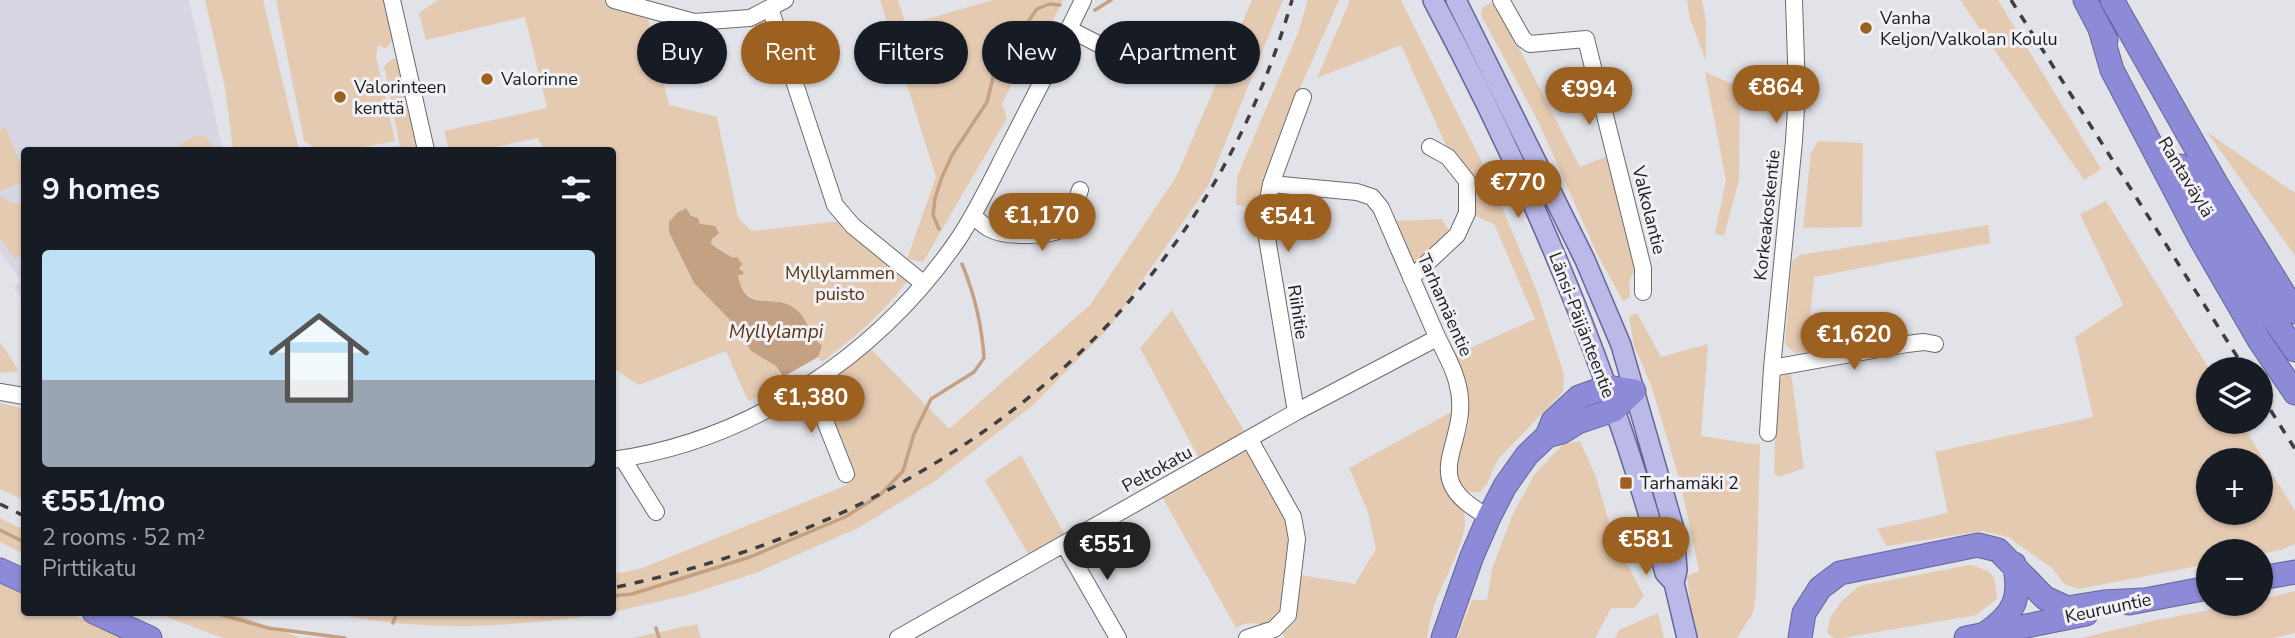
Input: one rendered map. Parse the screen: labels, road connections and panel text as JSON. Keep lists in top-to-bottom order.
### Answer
{
  "streets": {
    "highway": ["Rantaväylä", "Keuruuntie"],
    "main road": ["Länsi-Päijänteentie"],
    "street": [
      "Valkolantie",
      "Korkeakoskentie",
      "Tarhamäentie",
      "Riihitie",
      "Peltokatu"
    ]
  },
  "crossings": [
    ["Tarhamäentie", "Riihitie"],
    ["Tarhamäentie", "Peltokatu"],
    ["Riihitie", "Peltokatu"]
  ],
  "water": ["Myllylampi"],
  "parks": ["Myllylammen puisto"],
  "places": {
    "other": ["Vanha Keljon/Valkolan Koulu", "Valorinne", "Valorinteen kenttä"],
    "transit": ["Tarhamäki 2"]
  },
  "page": {
    "chip": [
      "Buy",
      "Rent",
      "Filters",
      "New",
      "Apartment"
    ],
    "price": [
      "€864",
      "€994",
      "€770",
      "€1,170",
      "€541",
      "€1,620",
      "€1,380",
      "€581",
      "€551"
    ],
    "heading": "9 homes",
    "list": [
      {
        "name": "€551/mo",
        "note": "2 rooms · 52 m² · Pirttikatu"
      }
    ],
    "map_buttons": ["+", "−"]
  }
}
